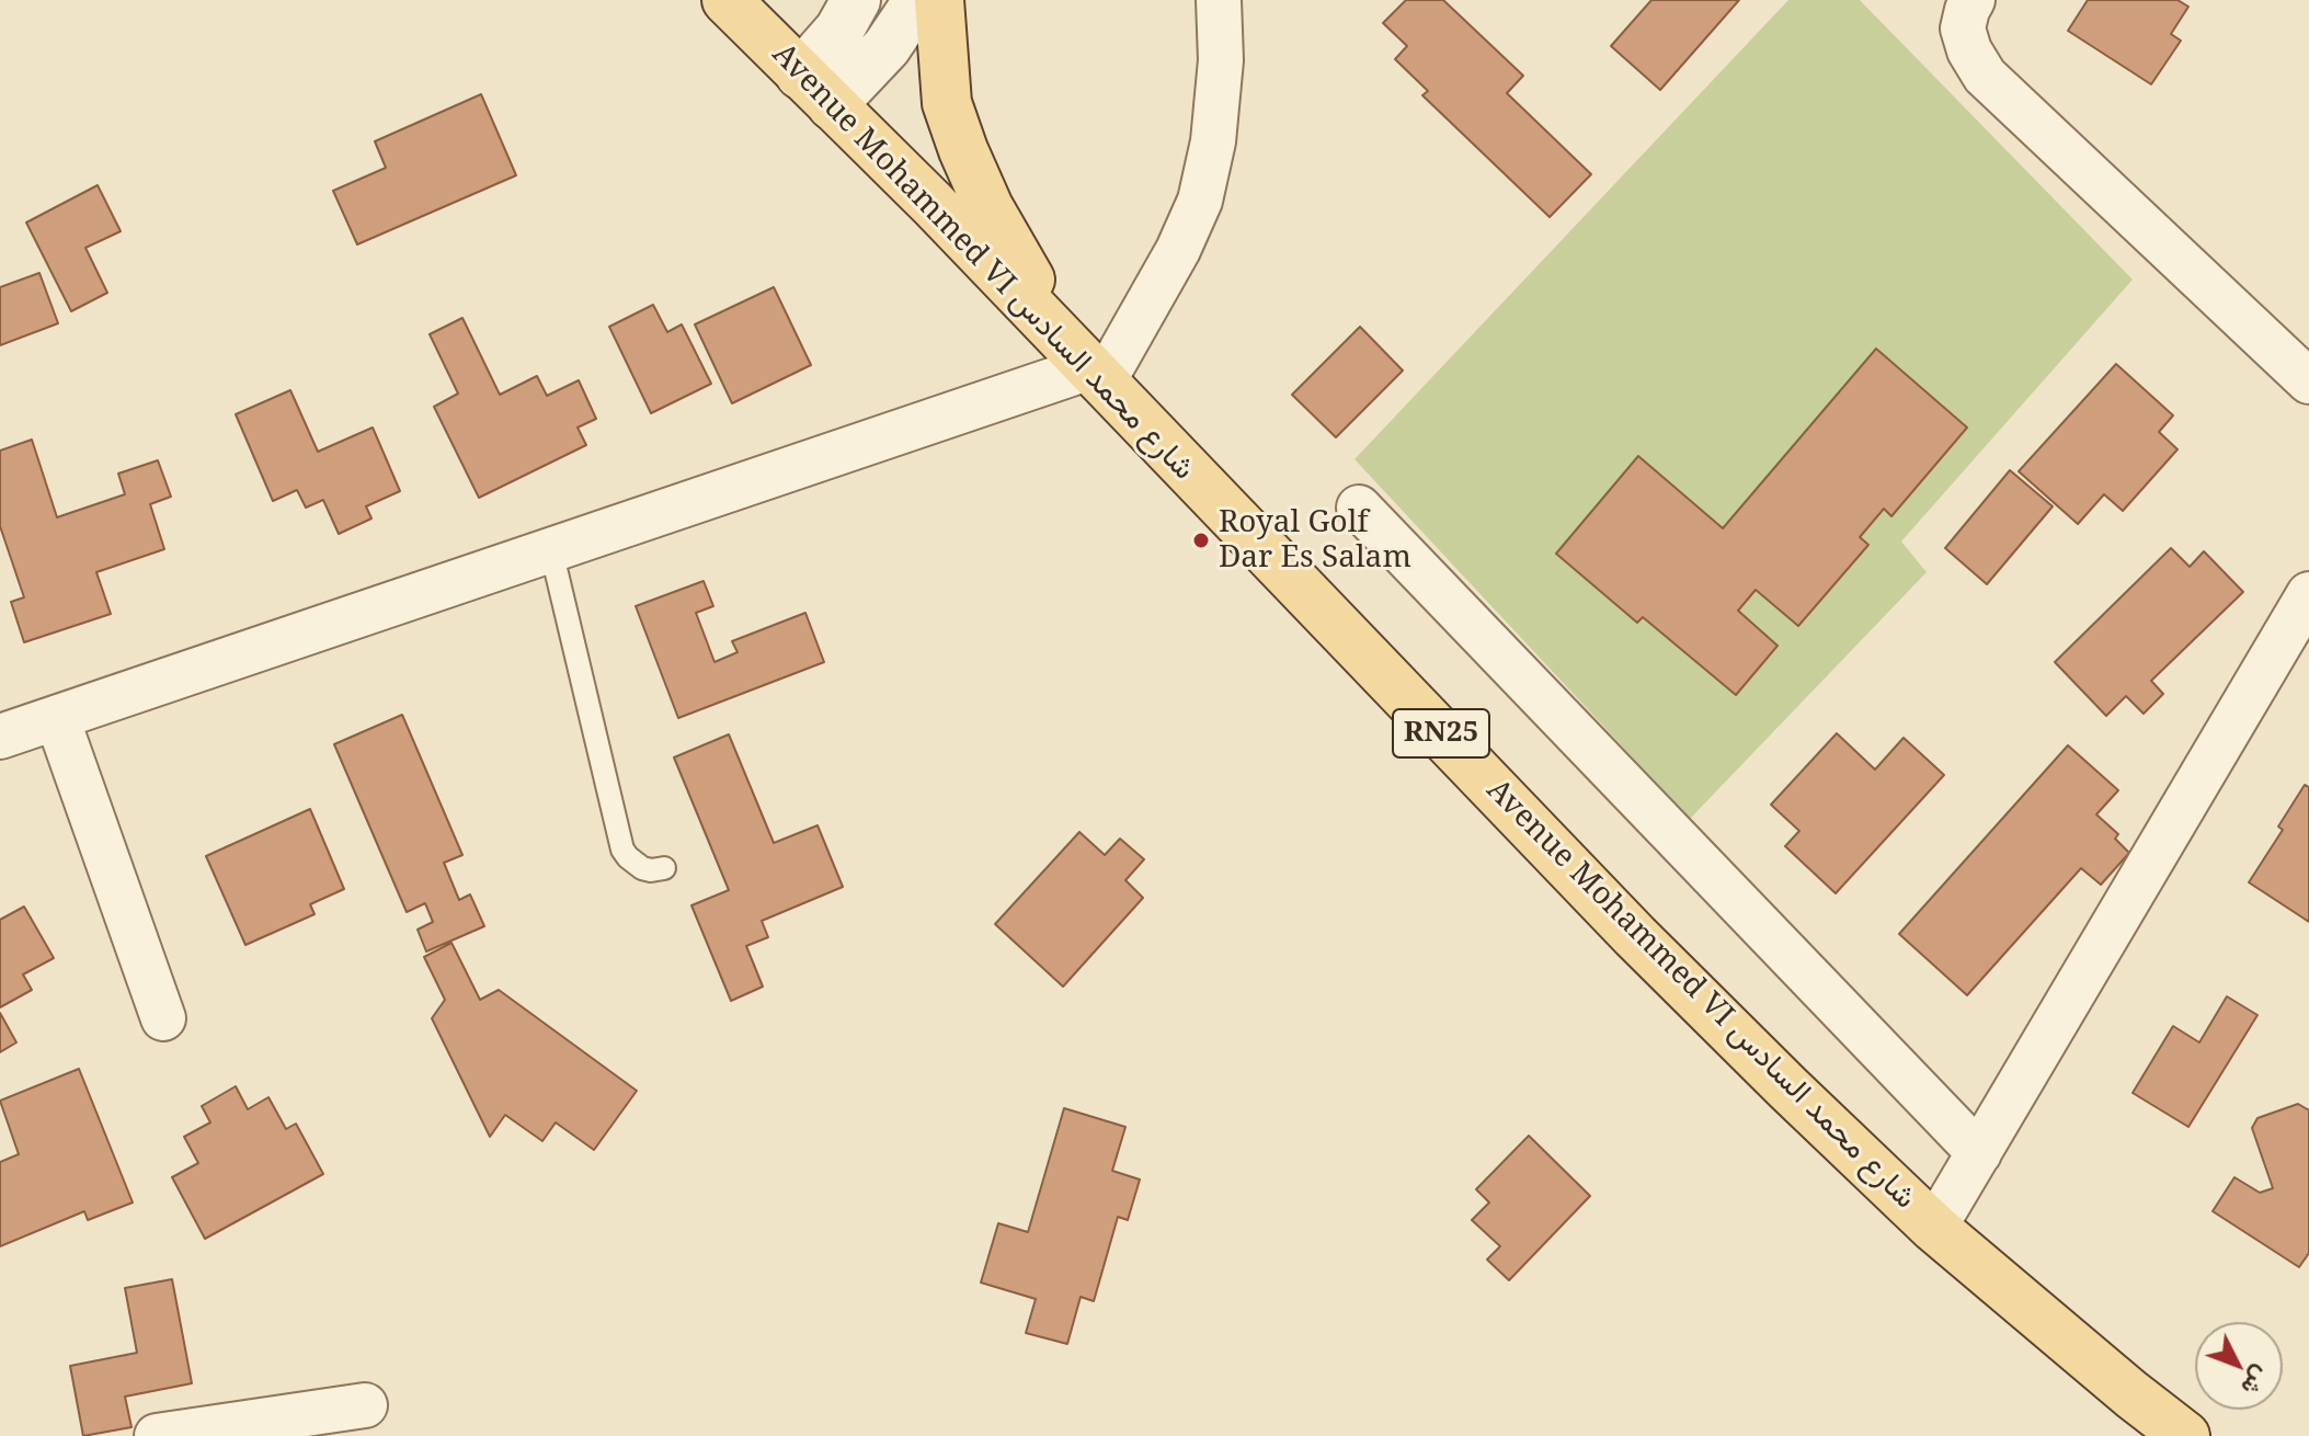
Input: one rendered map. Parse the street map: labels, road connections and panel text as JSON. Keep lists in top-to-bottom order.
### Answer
{
  "streets": {
    "main road": ["Avenue Mohammed VI شارع محمد السادس", "RN25"]
  },
  "places": ["Royal Golf Dar Es Salam"],
  "north": "bottom right"
}
